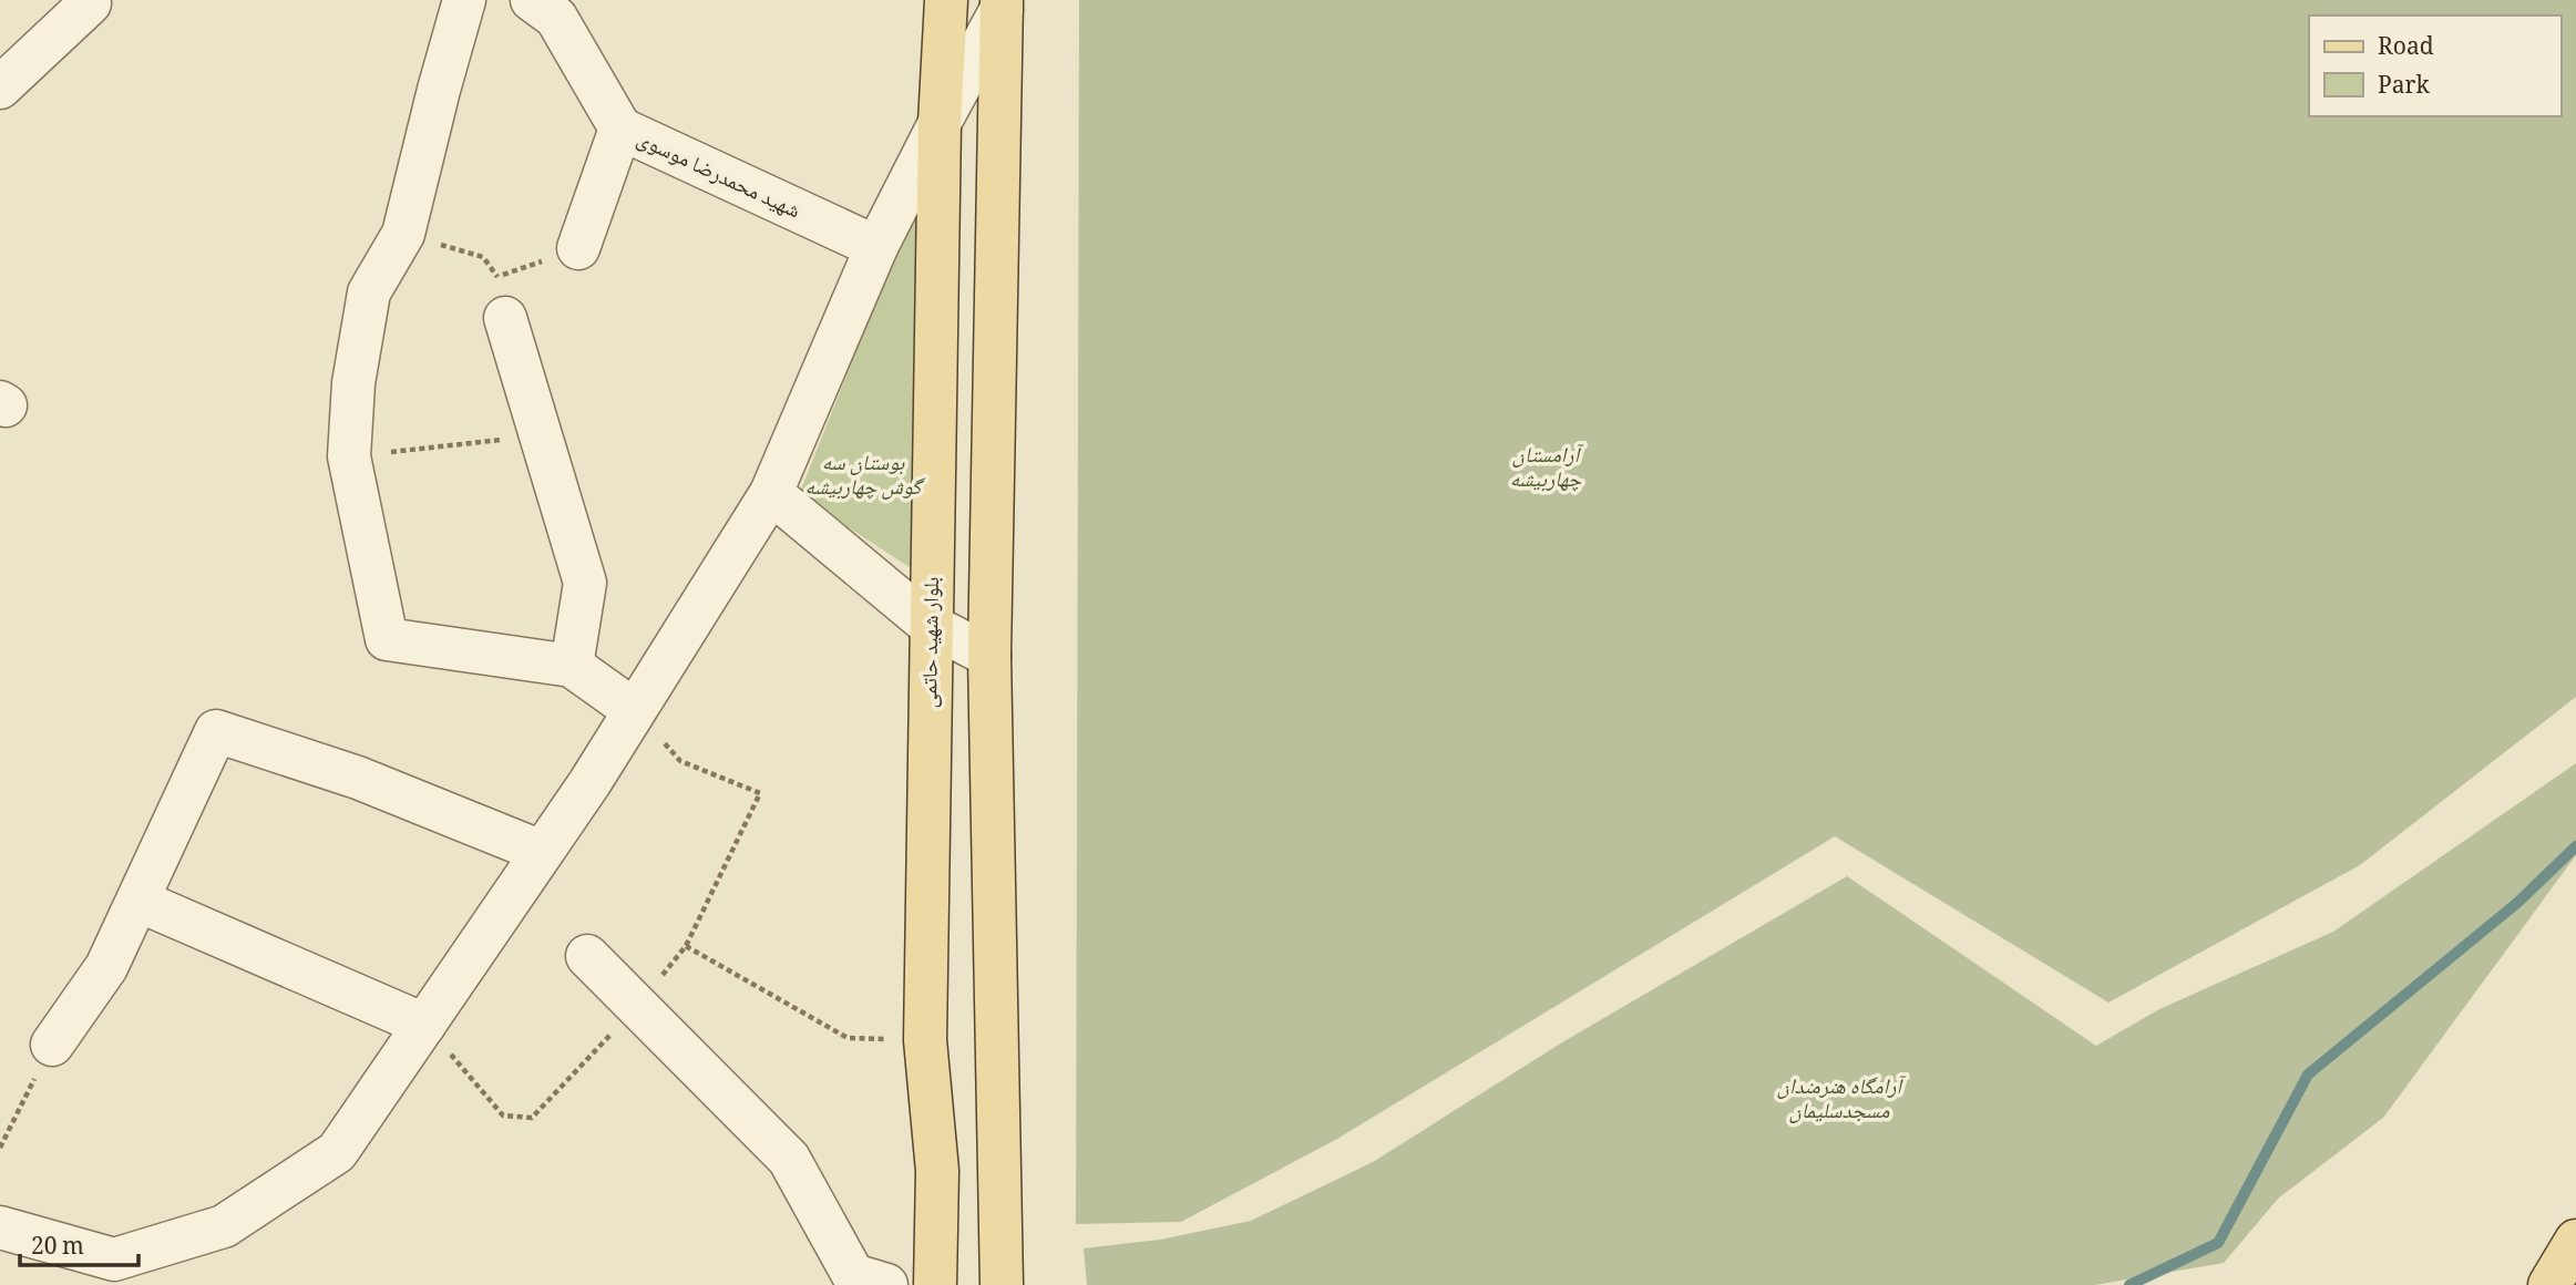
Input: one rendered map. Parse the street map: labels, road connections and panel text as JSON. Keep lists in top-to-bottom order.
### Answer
{
  "streets": {
    "main road": ["بلوار شهید حاتمی"],
    "street": ["شهید محمدرضا موسوی"]
  },
  "parks": ["آرامستان چهاربیشه", "بوستان سه گوش چهاربیشه", "آرامگاه هنرمندان مسجدسلیمان"],
  "legend": ["Road", "Park"],
  "scale_bar": "20 m"
}
